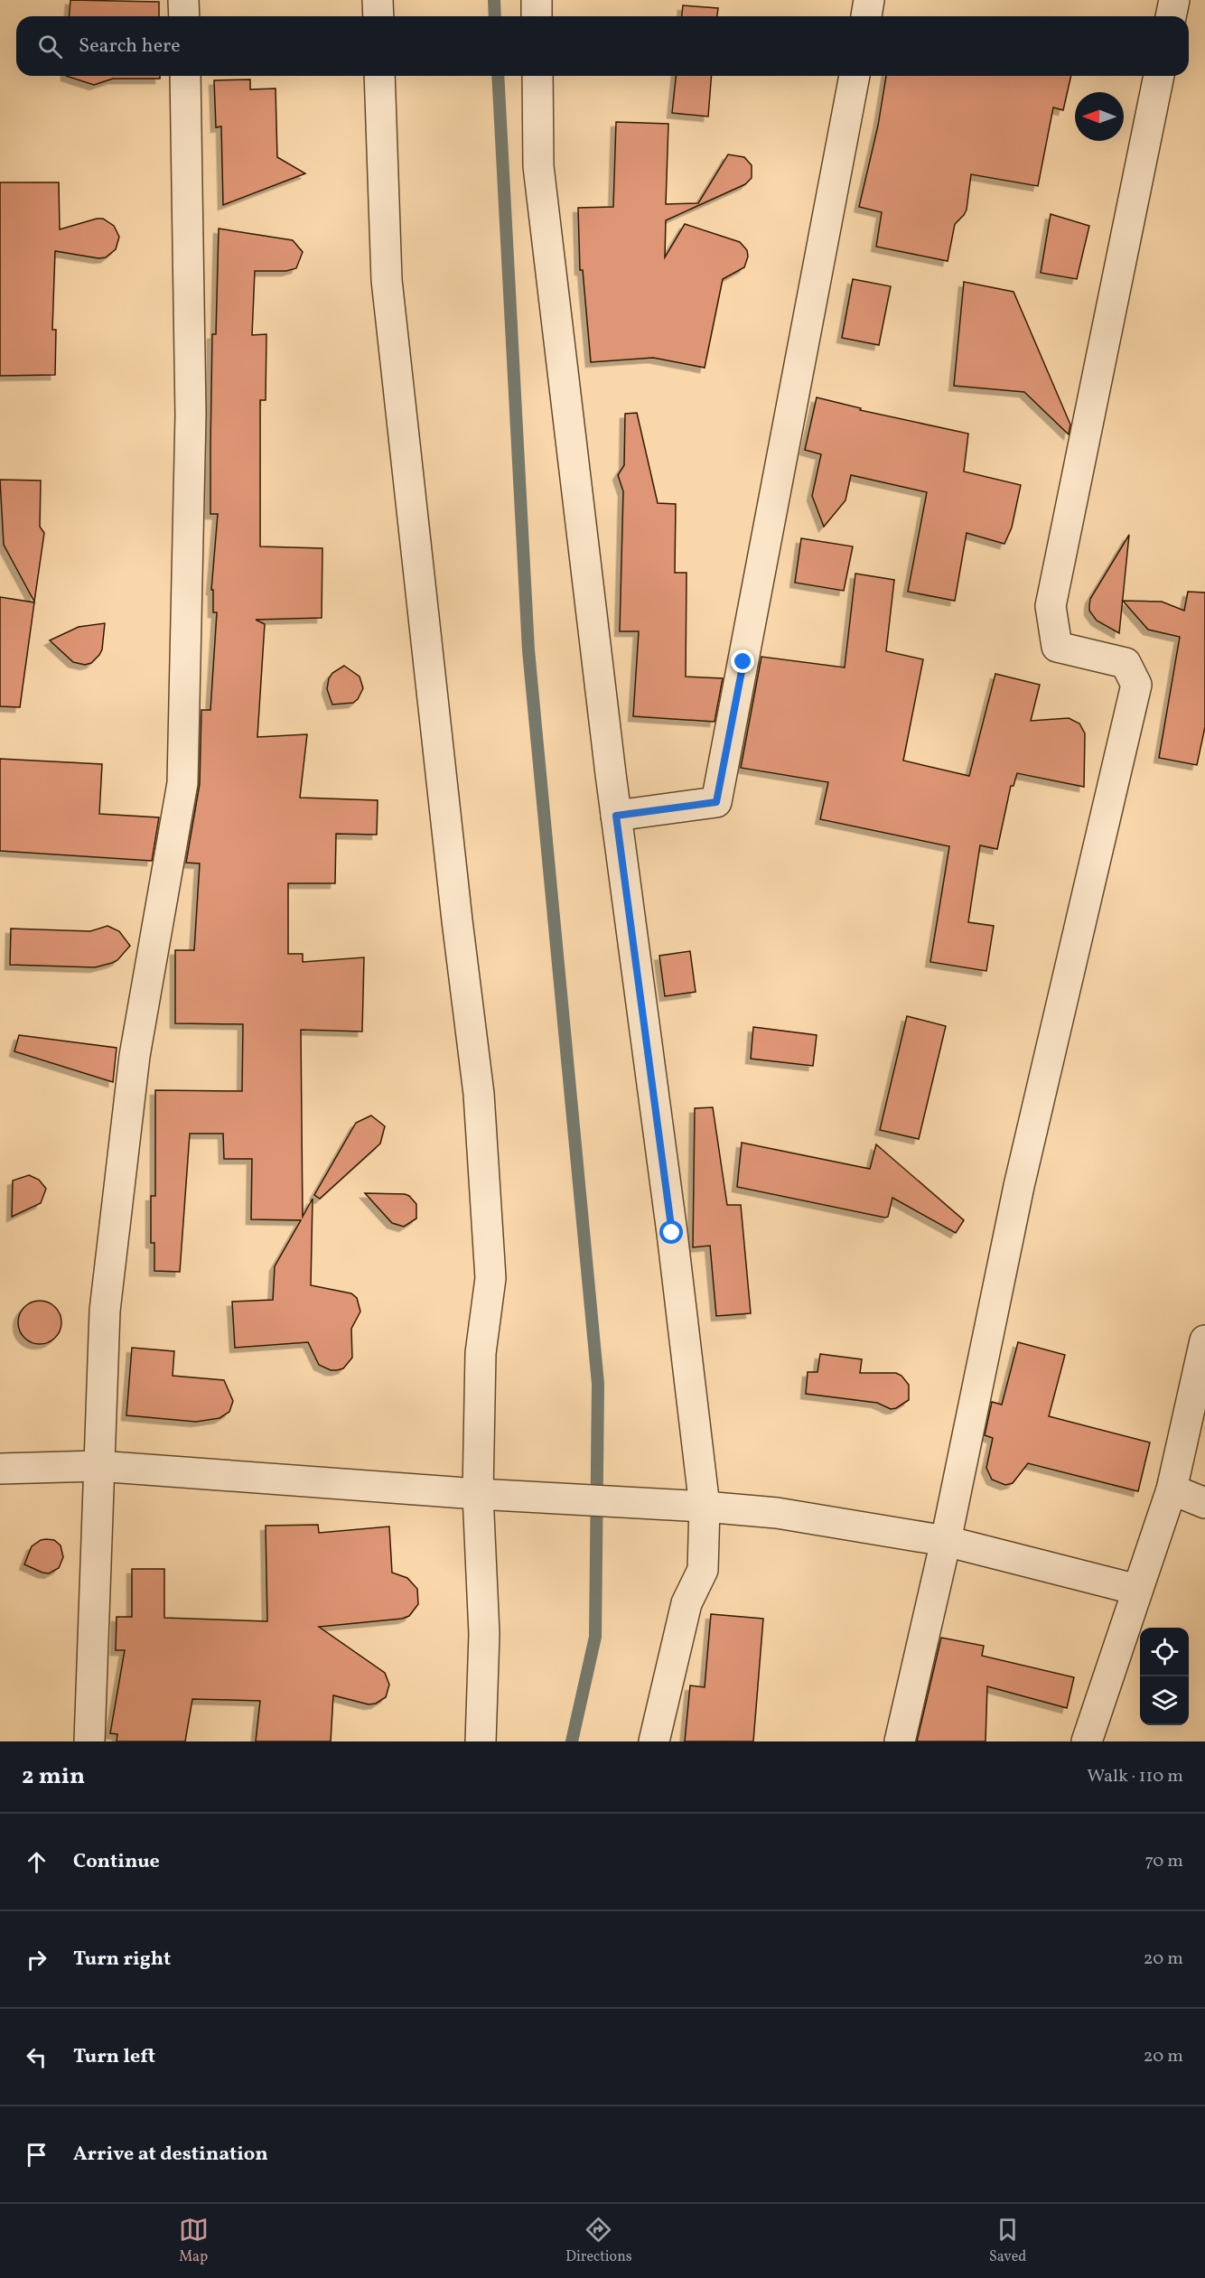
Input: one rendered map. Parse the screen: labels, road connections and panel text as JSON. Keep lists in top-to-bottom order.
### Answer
{
  "north": "left",
  "page": {
    "search": "Search here",
    "heading": ["2 min", "Walk · 110 m"],
    "list": [
      ["Continue", "70 m"],
      ["Turn right", "20 m"],
      ["Turn left", "20 m"],
      "Arrive at destination"
    ],
    "nav": ["Map", "Directions", "Saved"]
  }
}
